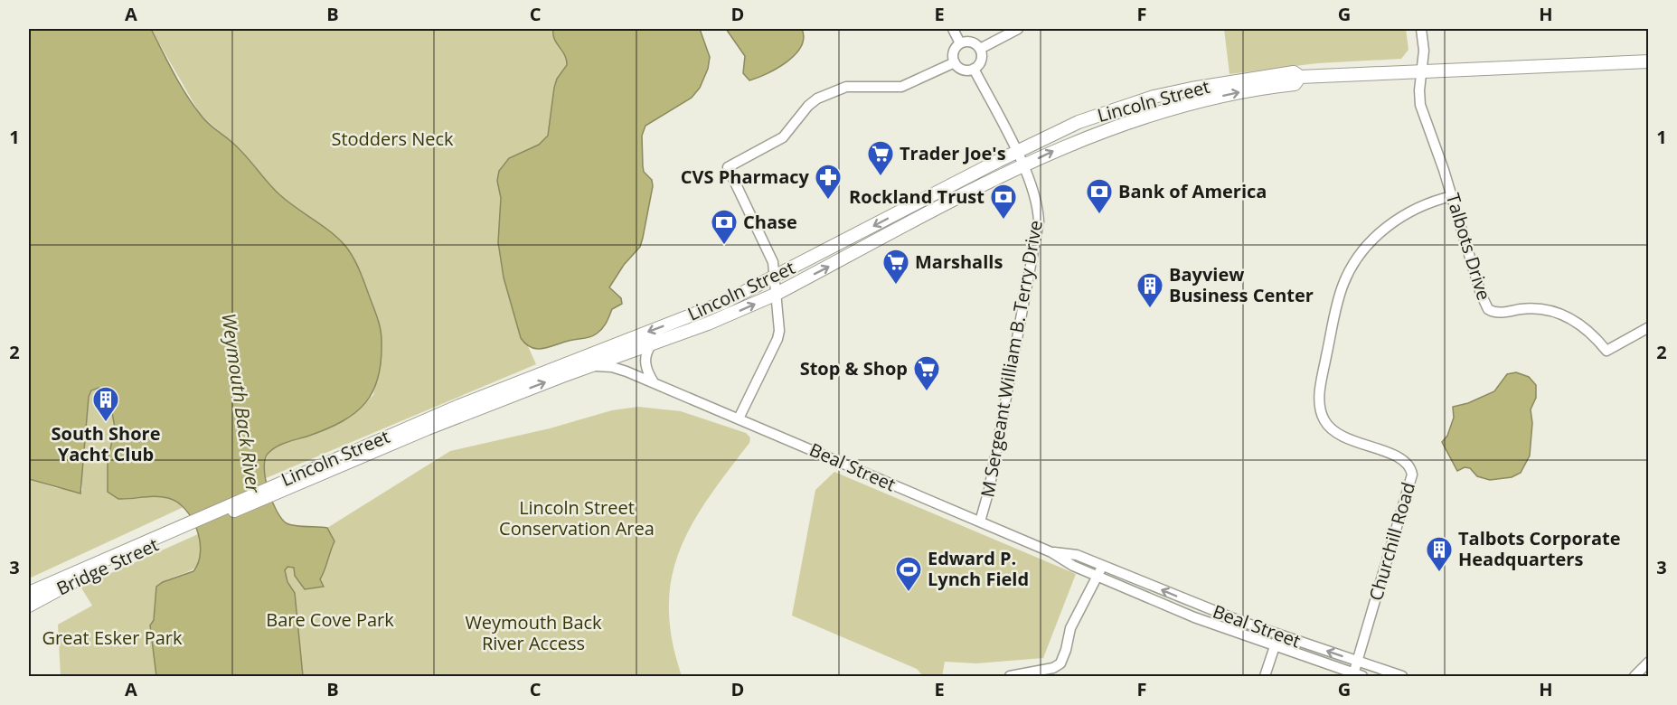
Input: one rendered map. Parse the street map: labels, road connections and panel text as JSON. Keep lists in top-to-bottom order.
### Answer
{
  "streets": {
    "main road": ["Lincoln Street", "Bridge Street"],
    "street": [
      "Talbots Drive",
      "M Sergeant William B. Terry Drive",
      "Beal Street",
      "Churchill Road"
    ]
  },
  "crossings": [
    ["Lincoln Street", "Talbots Drive"],
    ["Lincoln Street", "M Sergeant William B. Terry Drive"],
    ["Lincoln Street", "Beal Street"],
    ["Lincoln Street", "Bridge Street"],
    ["Talbots Drive", "Churchill Road"],
    ["M Sergeant William B. Terry Drive", "Beal Street"],
    ["Beal Street", "Churchill Road"]
  ],
  "water": ["Weymouth Back River"],
  "parks": [
    "Stodders Neck",
    "Lincoln Street Conservation Area",
    "Bare Cove Park",
    "Weymouth Back River Access",
    "Great Esker Park"
  ],
  "places": {
    "supermarket": ["Trader Joe's", "Marshalls", "Stop & Shop"],
    "pharmacy": ["CVS Pharmacy"],
    "bank": ["Bank of America", "Rockland Trust", "Chase"],
    "building": ["Bayview Business Center", "South Shore Yacht Club", "Talbots Corporate Headquarters"],
    "sports": ["Edward P. Lynch Field"]
  },
  "grid": {
    "columns": [
      "A",
      "B",
      "C",
      "D",
      "E",
      "F",
      "G",
      "H"
    ],
    "rows": ["1", "2", "3"]
  }
}
